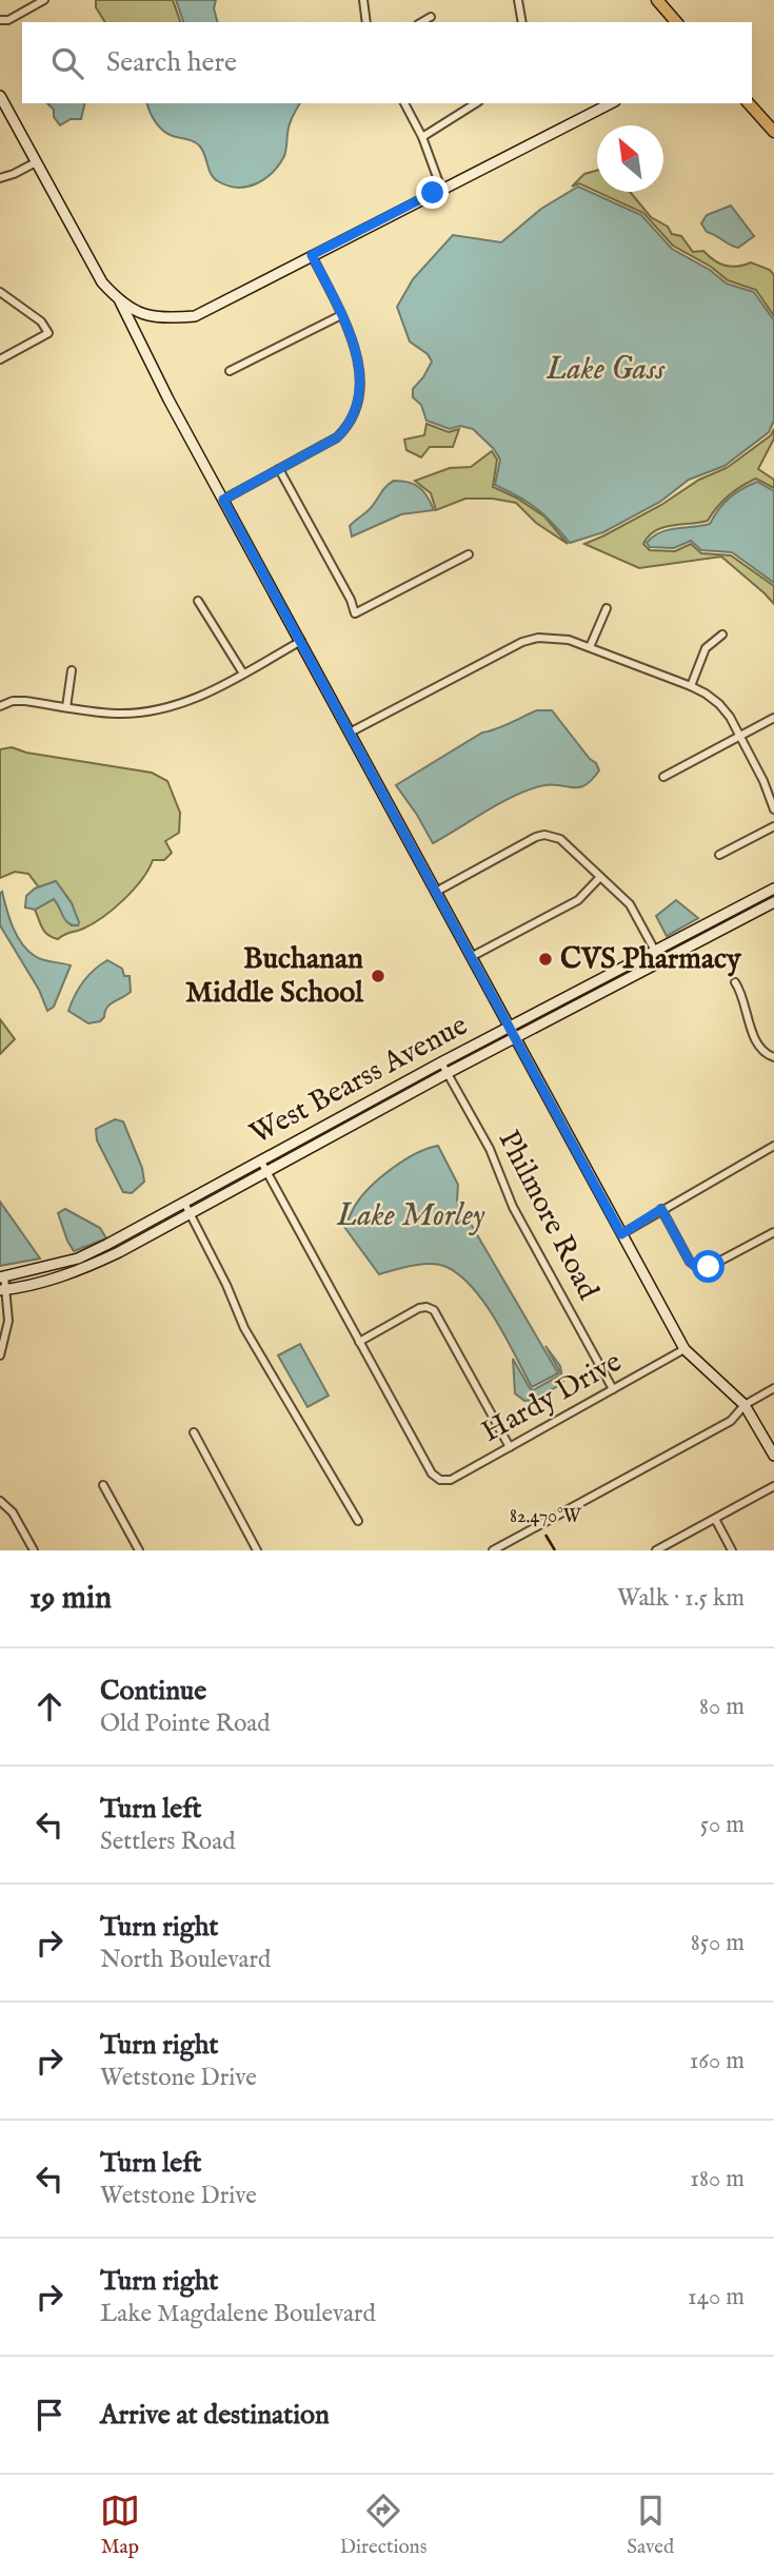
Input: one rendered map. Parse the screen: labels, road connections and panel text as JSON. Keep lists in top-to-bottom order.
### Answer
{
  "streets": {
    "street": ["West Bearss Avenue", "Philmore Road", "Hardy Drive"]
  },
  "crossings": [
    ["West Bearss Avenue", "Philmore Road"],
    ["Philmore Road", "Hardy Drive"]
  ],
  "water": ["Lake Gass", "Lake Morley"],
  "places": ["CVS Pharmacy", "Buchanan Middle School"],
  "north": "top left",
  "page": {
    "search": "Search here",
    "heading": ["19 min", "Walk · 1.5 km"],
    "list": [
      ["Continue", "Old Pointe Road", "80 m"],
      ["Turn left", "Settlers Road", "50 m"],
      ["Turn right", "North Boulevard", "850 m"],
      ["Turn right", "Wetstone Drive", "160 m"],
      ["Turn left", "Wetstone Drive", "180 m"],
      ["Turn right", "Lake Magdalene Boulevard", "140 m"],
      "Arrive at destination"
    ],
    "nav": ["Map", "Directions", "Saved"]
  },
  "coordinates": ["82.470°W"]
}
